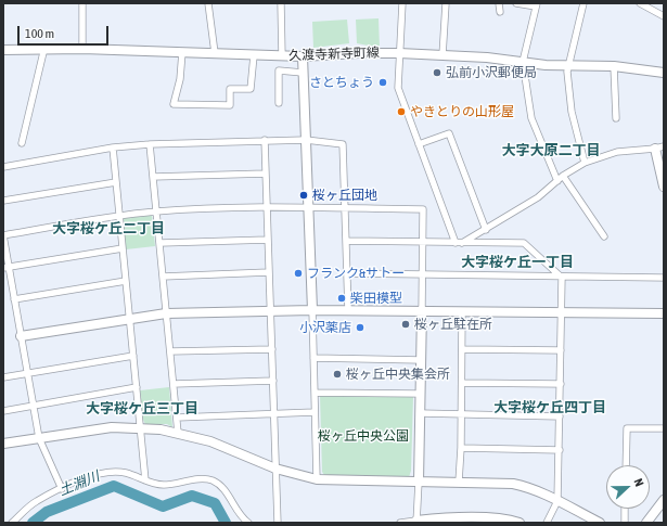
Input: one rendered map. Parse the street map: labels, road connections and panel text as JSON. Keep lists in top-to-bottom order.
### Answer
{
  "streets": {
    "street": ["久渡寺新寺町線"]
  },
  "districts": [
    "大字大原二丁目",
    "大字桜ケ丘二丁目",
    "大字桜ケ丘一丁目",
    "大字桜ケ丘四丁目",
    "大字桜ケ丘三丁目"
  ],
  "water": ["土淵川"],
  "parks": ["桜ヶ丘中央公園"],
  "places": [
    "弘前小沢郵便局",
    "さとちょう",
    "やきとりの山形屋",
    "桜ヶ丘団地",
    "フランク&サトー",
    "柴田模型",
    "桜ヶ丘駐在所",
    "小沢薬店",
    "桜ヶ丘中央集会所"
  ],
  "scale_bar": "100 m",
  "north": "right"
}
